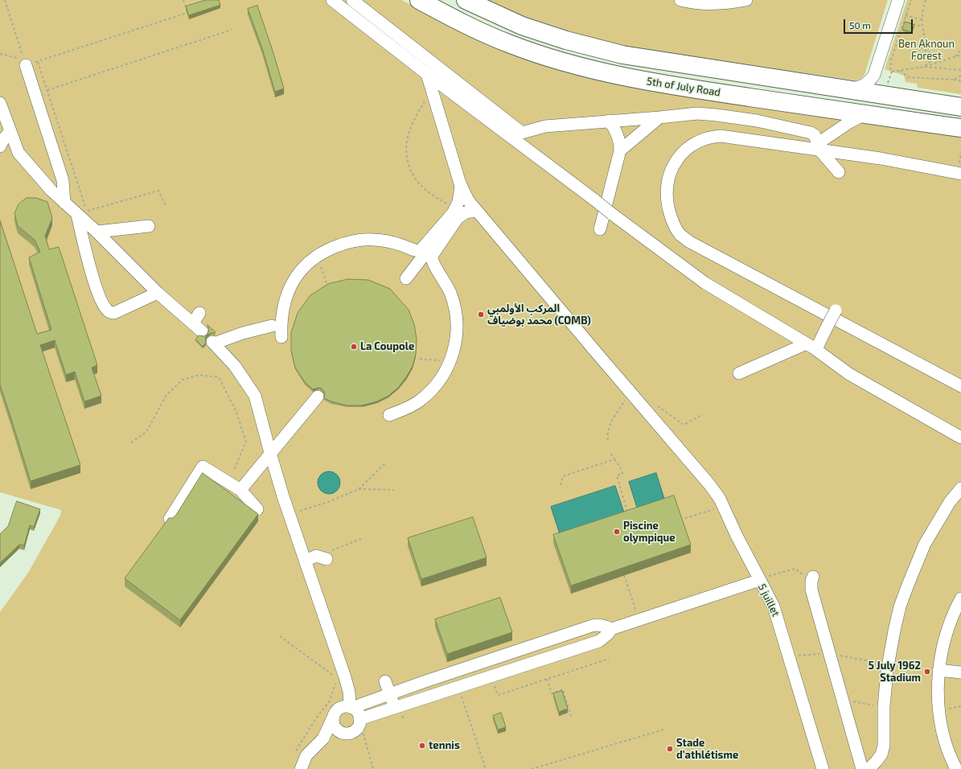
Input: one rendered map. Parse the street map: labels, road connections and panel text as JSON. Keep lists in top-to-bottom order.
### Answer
{
  "streets": {
    "highway": ["5th of July Road"],
    "street": ["5 juillet"]
  },
  "parks": ["Ben Aknoun Forest"],
  "places": [
    "المركب الأولمبي محمد بوضياف (COMB)",
    "La Coupole",
    "Piscine olympique",
    "5 July 1962 Stadium",
    "tennis",
    "Stade d’athlétisme"
  ],
  "scale_bar": "50 m"
}
